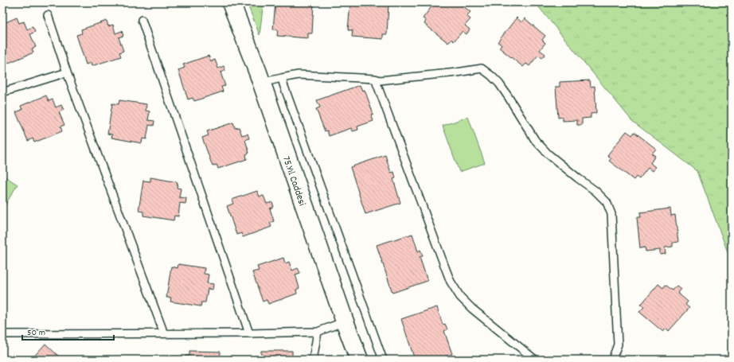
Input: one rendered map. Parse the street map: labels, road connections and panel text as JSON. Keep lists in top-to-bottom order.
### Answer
{
  "streets": {
    "street": ["75.Yıl Caddesi"]
  },
  "scale_bar": "50 m"
}
